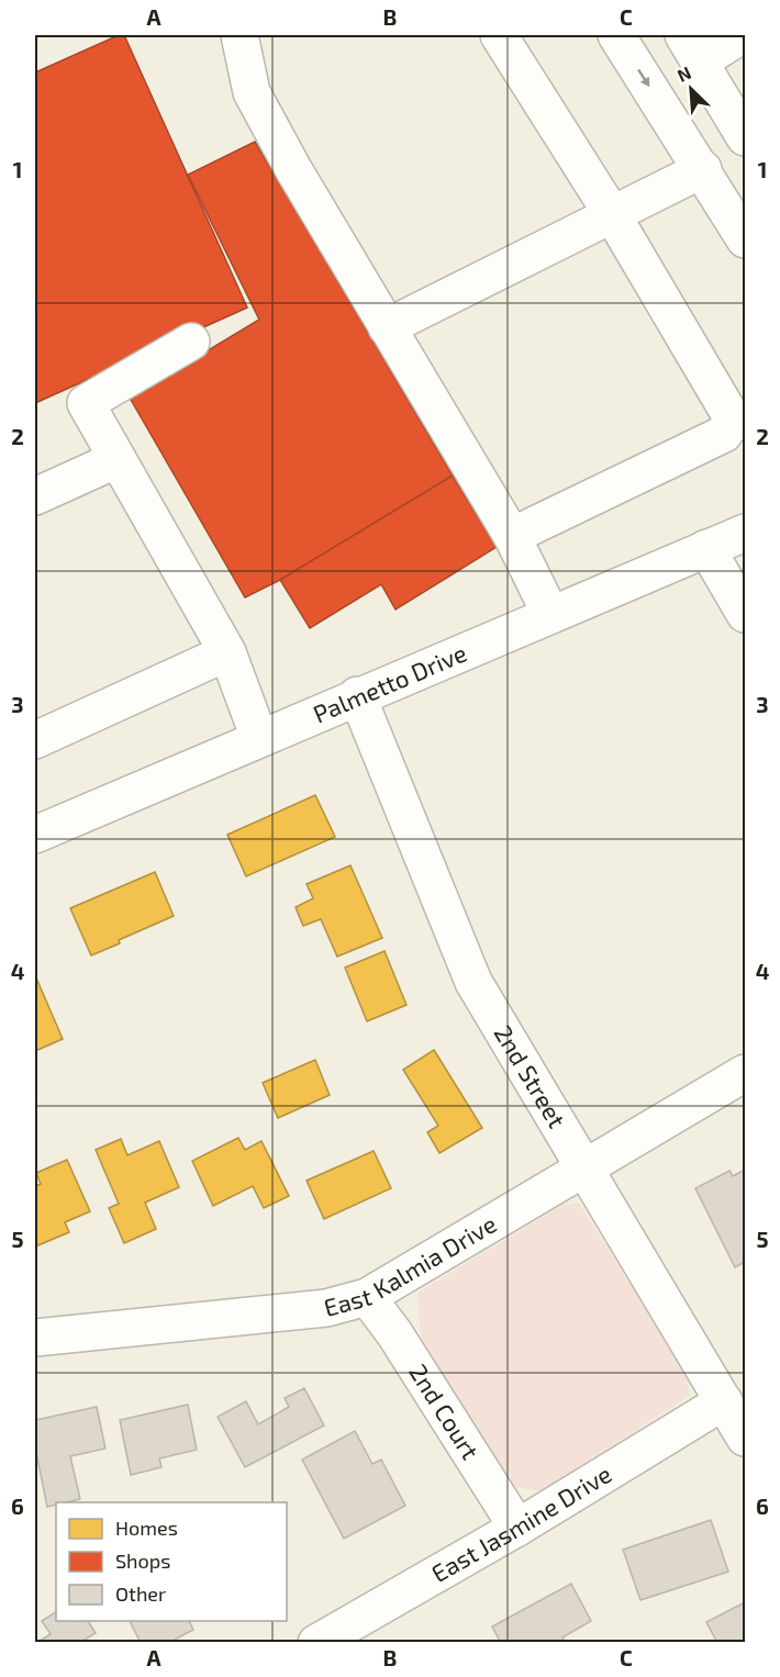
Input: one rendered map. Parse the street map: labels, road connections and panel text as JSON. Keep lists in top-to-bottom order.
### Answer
{
  "streets": {
    "street": [
      "Palmetto Drive",
      "2nd Street",
      "East Kalmia Drive",
      "2nd Court",
      "East Jasmine Drive"
    ]
  },
  "crossings": [
    ["Palmetto Drive", "2nd Street"],
    ["2nd Street", "East Kalmia Drive"],
    ["2nd Street", "East Jasmine Drive"],
    ["East Kalmia Drive", "2nd Court"],
    ["2nd Court", "East Jasmine Drive"]
  ],
  "legend": ["Homes", "Shops", "Other"],
  "north": "top left",
  "grid": {
    "columns": ["A", "B", "C"],
    "rows": [
      "1",
      "2",
      "3",
      "4",
      "5",
      "6"
    ]
  }
}
